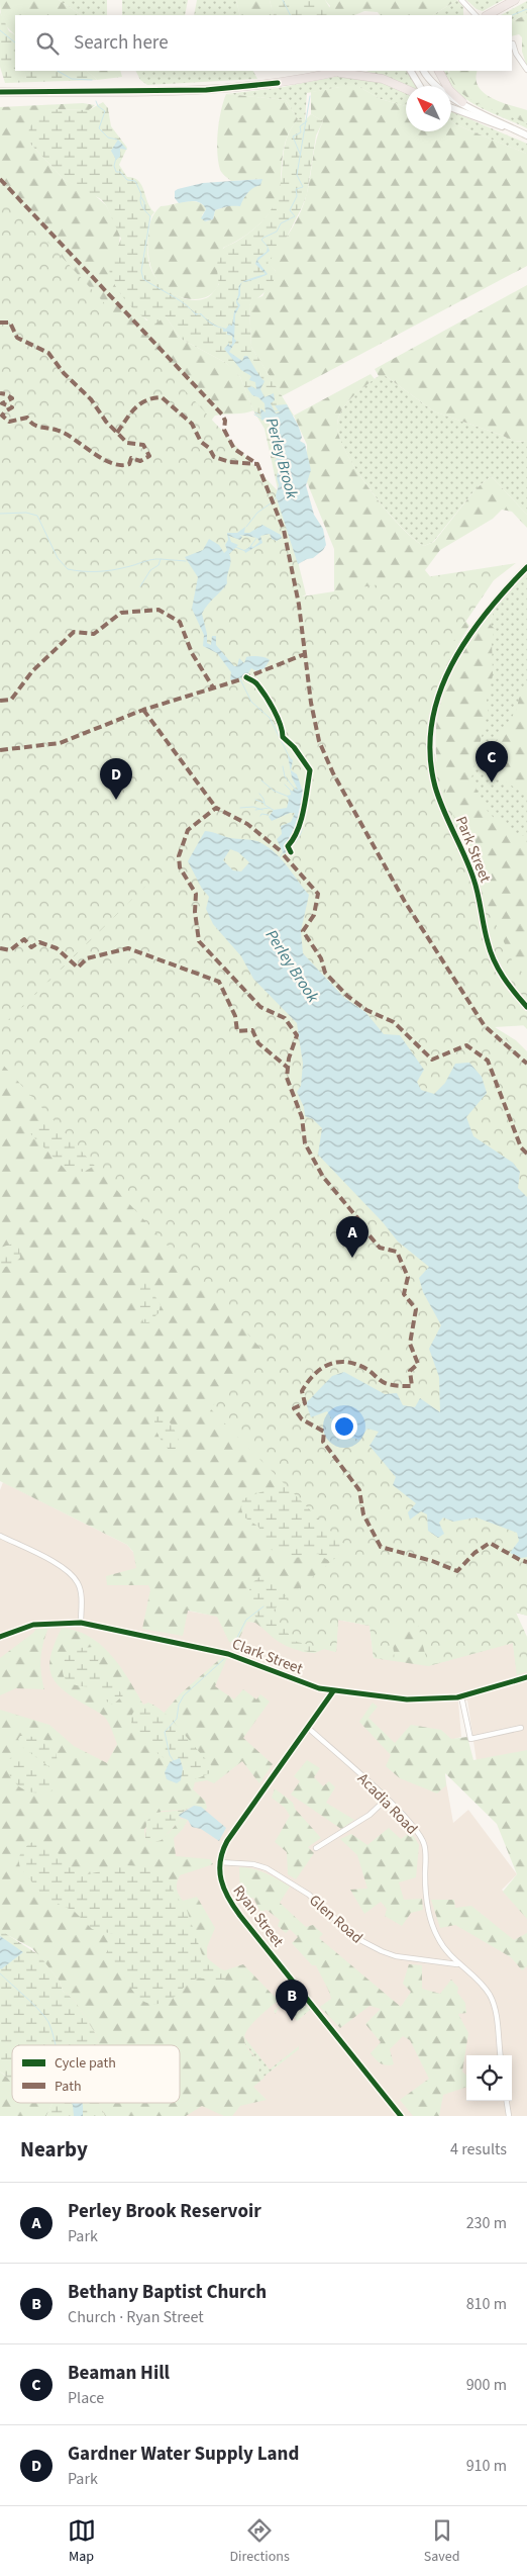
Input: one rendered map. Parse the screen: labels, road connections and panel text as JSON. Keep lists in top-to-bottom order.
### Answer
{
  "streets": {
    "street": [
      "Park Street",
      "Clark Street",
      "Acadia Road",
      "Ryan Street",
      "Glen Road"
    ]
  },
  "crossings": [
    ["Acadia Road", "Glen Road"],
    ["Ryan Street", "Glen Road"]
  ],
  "water": ["Perley Brook"],
  "legend": ["Cycle path", "Path"],
  "north": "top left",
  "page": {
    "search": "Search here",
    "pins": [
      "C",
      "D",
      "A",
      "B"
    ],
    "heading": ["Nearby", "4 results"],
    "list": [
      {
        "mark": "A",
        "name": "Perley Brook Reservoir",
        "note": "Park",
        "value": "230 m"
      },
      {
        "mark": "B",
        "name": "Bethany Baptist Church",
        "note": "Church · Ryan Street",
        "value": "810 m"
      },
      {
        "mark": "C",
        "name": "Beaman Hill",
        "note": "Place",
        "value": "900 m"
      },
      {
        "mark": "D",
        "name": "Gardner Water Supply Land",
        "note": "Park",
        "value": "910 m"
      }
    ],
    "nav": ["Map", "Directions", "Saved"]
  }
}
